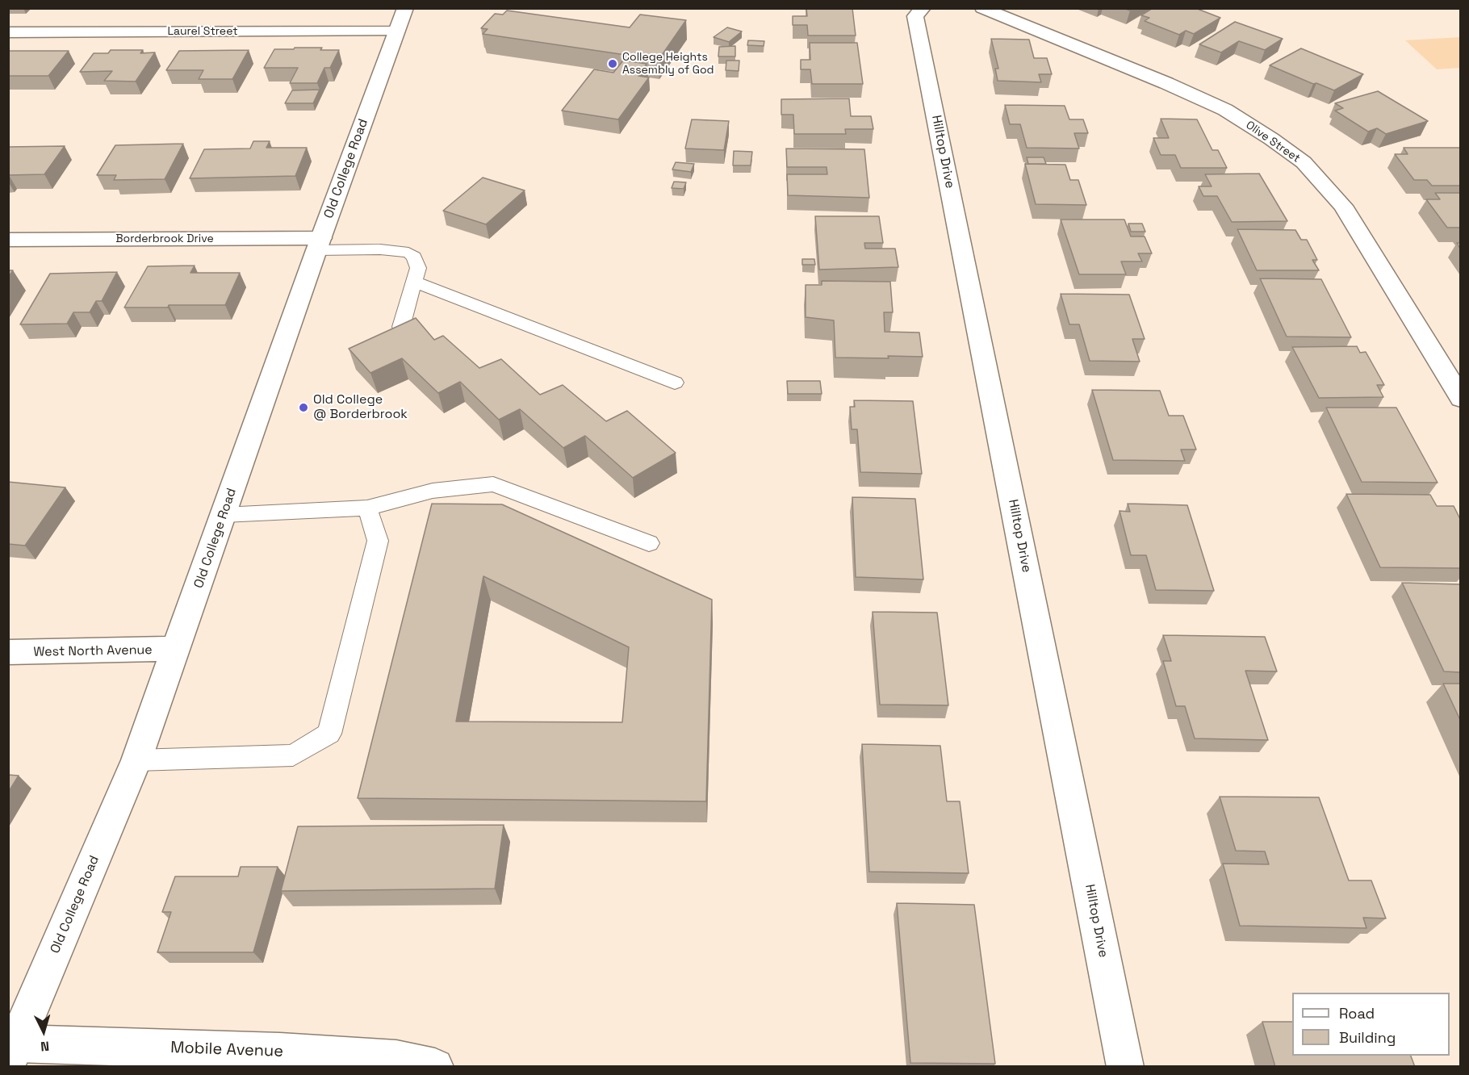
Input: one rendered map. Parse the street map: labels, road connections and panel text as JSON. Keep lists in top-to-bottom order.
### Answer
{
  "streets": {
    "street": [
      "Laurel Street",
      "Olive Street",
      "Hilltop Drive",
      "Old College Road",
      "Borderbrook Drive",
      "West North Avenue",
      "Mobile Avenue"
    ]
  },
  "crossings": [
    ["Laurel Street", "Old College Road"],
    ["Old College Road", "Borderbrook Drive"],
    ["Old College Road", "West North Avenue"],
    ["Old College Road", "Mobile Avenue"]
  ],
  "places": ["College Heights Assembly of God", "Old College @ Borderbrook"],
  "legend": ["Road", "Building"],
  "north": "bottom"
}
